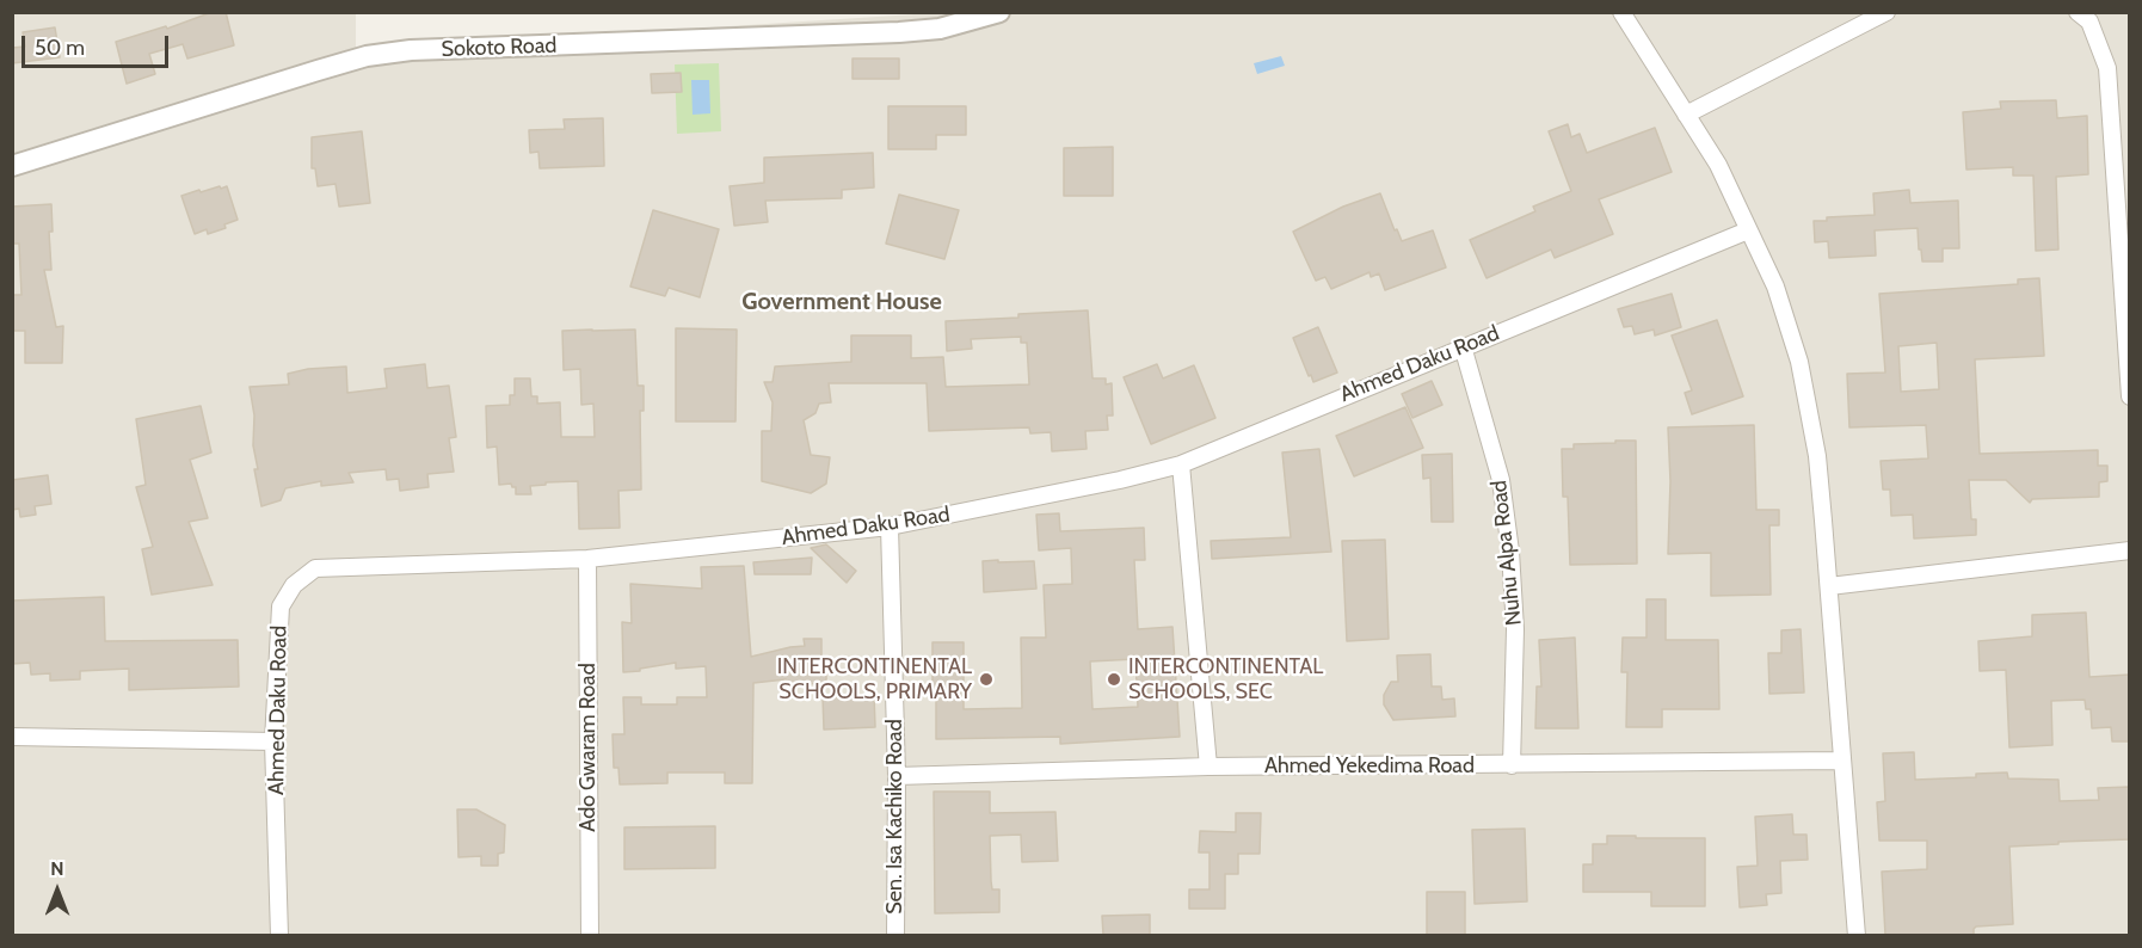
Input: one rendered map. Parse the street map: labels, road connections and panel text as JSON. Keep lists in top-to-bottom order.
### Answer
{
  "streets": {
    "street": [
      "Sokoto Road",
      "Ahmed Daku Road",
      "Nuhu Alpa Road",
      "Ado Gwaram Road",
      "Ahmed Yekedima Road",
      "Sen. Isa Kachiko Road"
    ]
  },
  "crossings": [
    ["Ahmed Daku Road", "Nuhu Alpa Road"],
    ["Ahmed Daku Road", "Ado Gwaram Road"],
    ["Ahmed Daku Road", "Sen. Isa Kachiko Road"],
    ["Nuhu Alpa Road", "Ahmed Yekedima Road"],
    ["Ahmed Yekedima Road", "Sen. Isa Kachiko Road"]
  ],
  "districts": ["Government House"],
  "places": ["INTERCONTINENTAL SCHOOLS, PRIMARY", "INTERCONTINENTAL SCHOOLS, SEC"],
  "scale_bar": "50 m",
  "north": "top"
}
